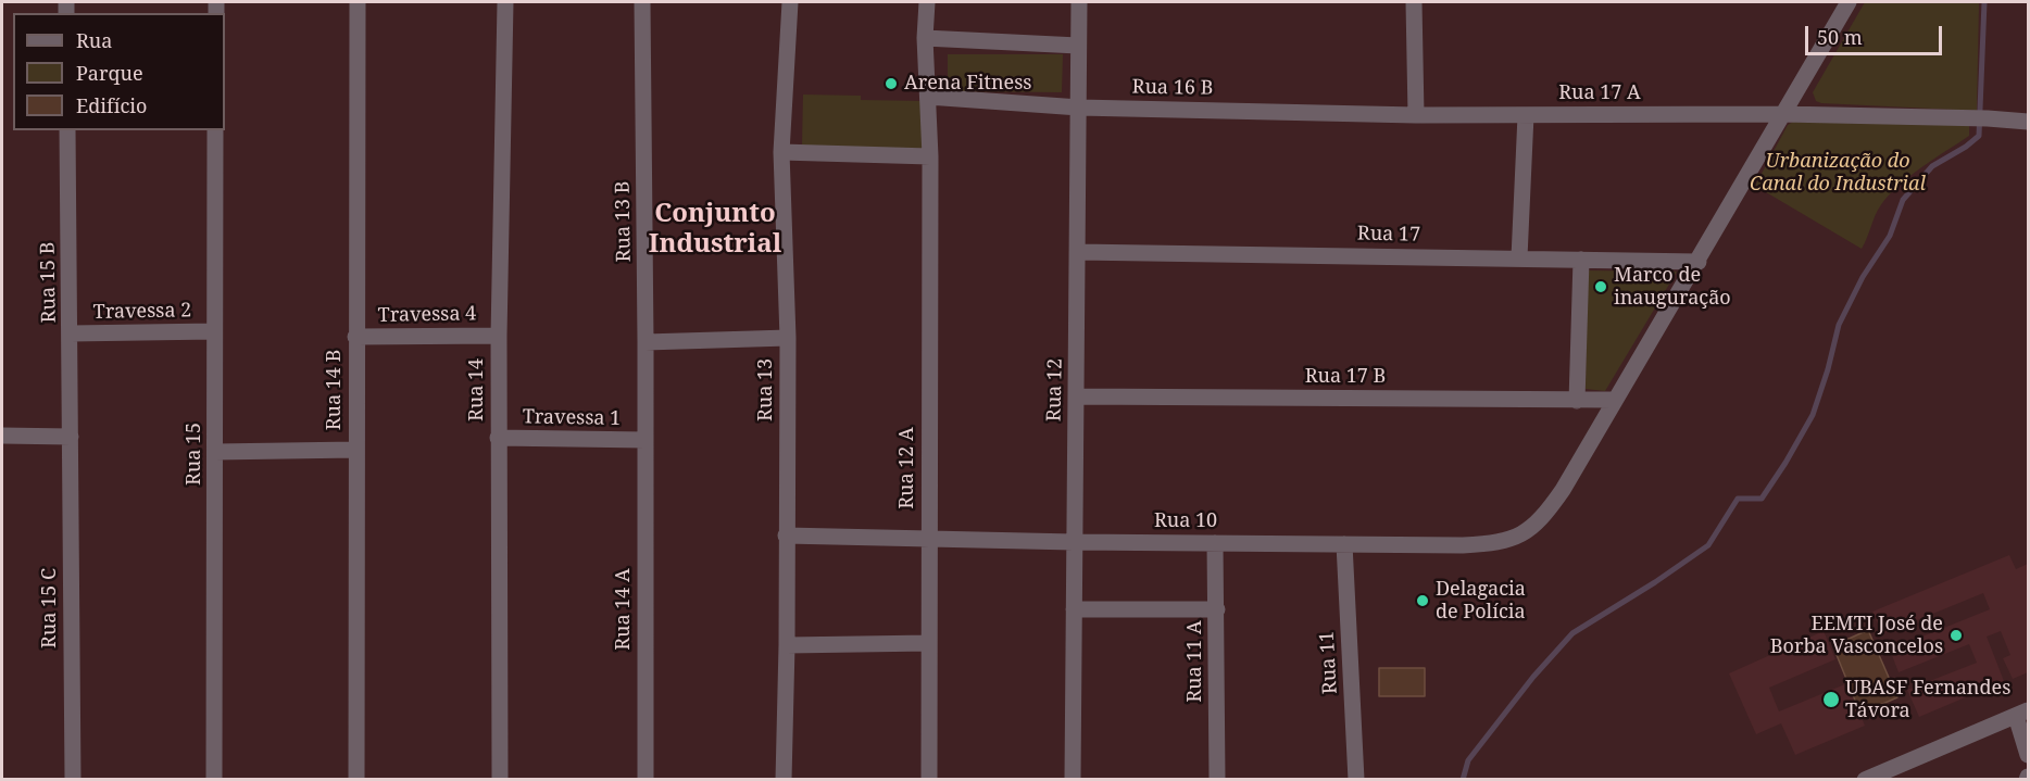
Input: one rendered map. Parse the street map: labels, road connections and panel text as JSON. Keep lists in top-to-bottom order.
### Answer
{
  "streets": {
    "street": [
      "Rua 16 B",
      "Rua 17 A",
      "Rua 13 B",
      "Rua 17",
      "Rua 15 B",
      "Travessa 2",
      "Travessa 4",
      "Rua 17 B",
      "Rua 14 B",
      "Rua 14",
      "Rua 13",
      "Rua 12",
      "Travessa 1",
      "Rua 15",
      "Rua 12 A",
      "Rua 10",
      "Rua 15 C",
      "Rua 14 A",
      "Rua 11 A",
      "Rua 11"
    ]
  },
  "crossings": [
    ["Rua 16 B", "Rua 17 A"],
    ["Rua 16 B", "Rua 12"],
    ["Rua 16 B", "Rua 12 A"],
    ["Rua 17 A", "Rua 10"],
    ["Rua 13 B", "Travessa 1"],
    ["Rua 13 B", "Rua 14 A"],
    ["Rua 17", "Rua 12"],
    ["Rua 17", "Rua 10"],
    ["Rua 15 B", "Travessa 2"],
    ["Rua 15 B", "Rua 15 C"],
    ["Travessa 2", "Rua 15"],
    ["Travessa 4", "Rua 14 B"],
    ["Travessa 4", "Rua 14"],
    ["Rua 17 B", "Rua 12"],
    ["Rua 17 B", "Rua 10"],
    ["Rua 14", "Travessa 1"],
    ["Rua 13", "Rua 10"],
    ["Rua 12", "Rua 10"],
    ["Travessa 1", "Rua 14 A"],
    ["Rua 12 A", "Rua 10"],
    ["Rua 10", "Rua 11 A"],
    ["Rua 10", "Rua 11"]
  ],
  "districts": ["Conjunto Industrial"],
  "parks": ["Urbanização do Canal do Industrial"],
  "places": [
    "Arena Fitness",
    "Marco de inauguração",
    "Delagacia de Polícia",
    "EEMTI José de Borba Vasconcelos",
    "UBASF Fernandes Távora"
  ],
  "legend": ["Rua", "Parque", "Edifício"],
  "scale_bar": "50 m"
}
